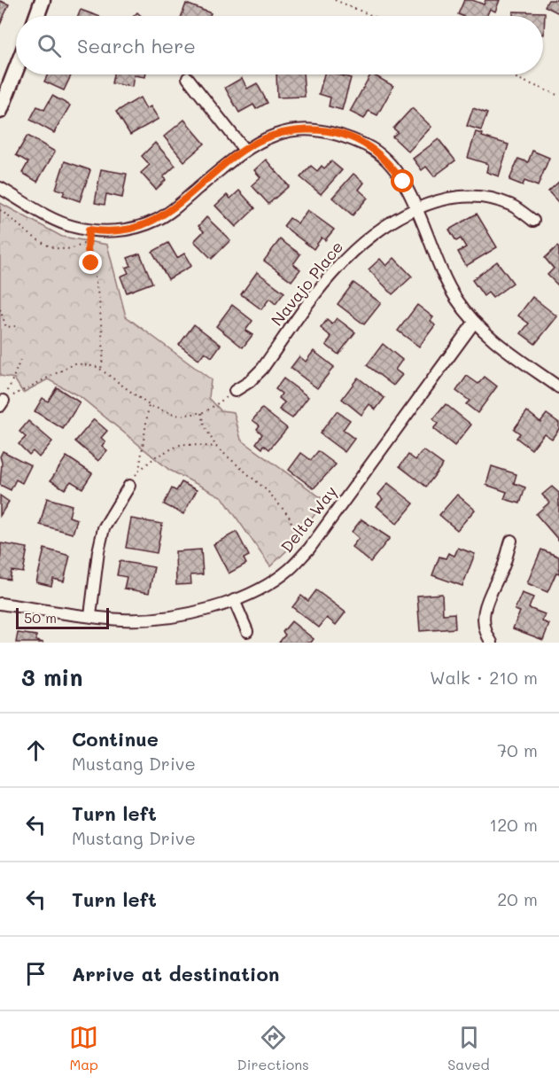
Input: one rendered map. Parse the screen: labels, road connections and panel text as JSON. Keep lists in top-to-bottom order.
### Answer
{
  "streets": {
    "street": ["Navajo Place", "Delta Way"]
  },
  "scale_bar": "50 m",
  "page": {
    "search": "Search here",
    "scale": "50 m",
    "heading": ["3 min", "Walk · 210 m"],
    "list": [
      ["Continue", "Mustang Drive", "70 m"],
      ["Turn left", "Mustang Drive", "120 m"],
      ["Turn left", "20 m"],
      "Arrive at destination"
    ],
    "nav": ["Map", "Directions", "Saved"]
  }
}
